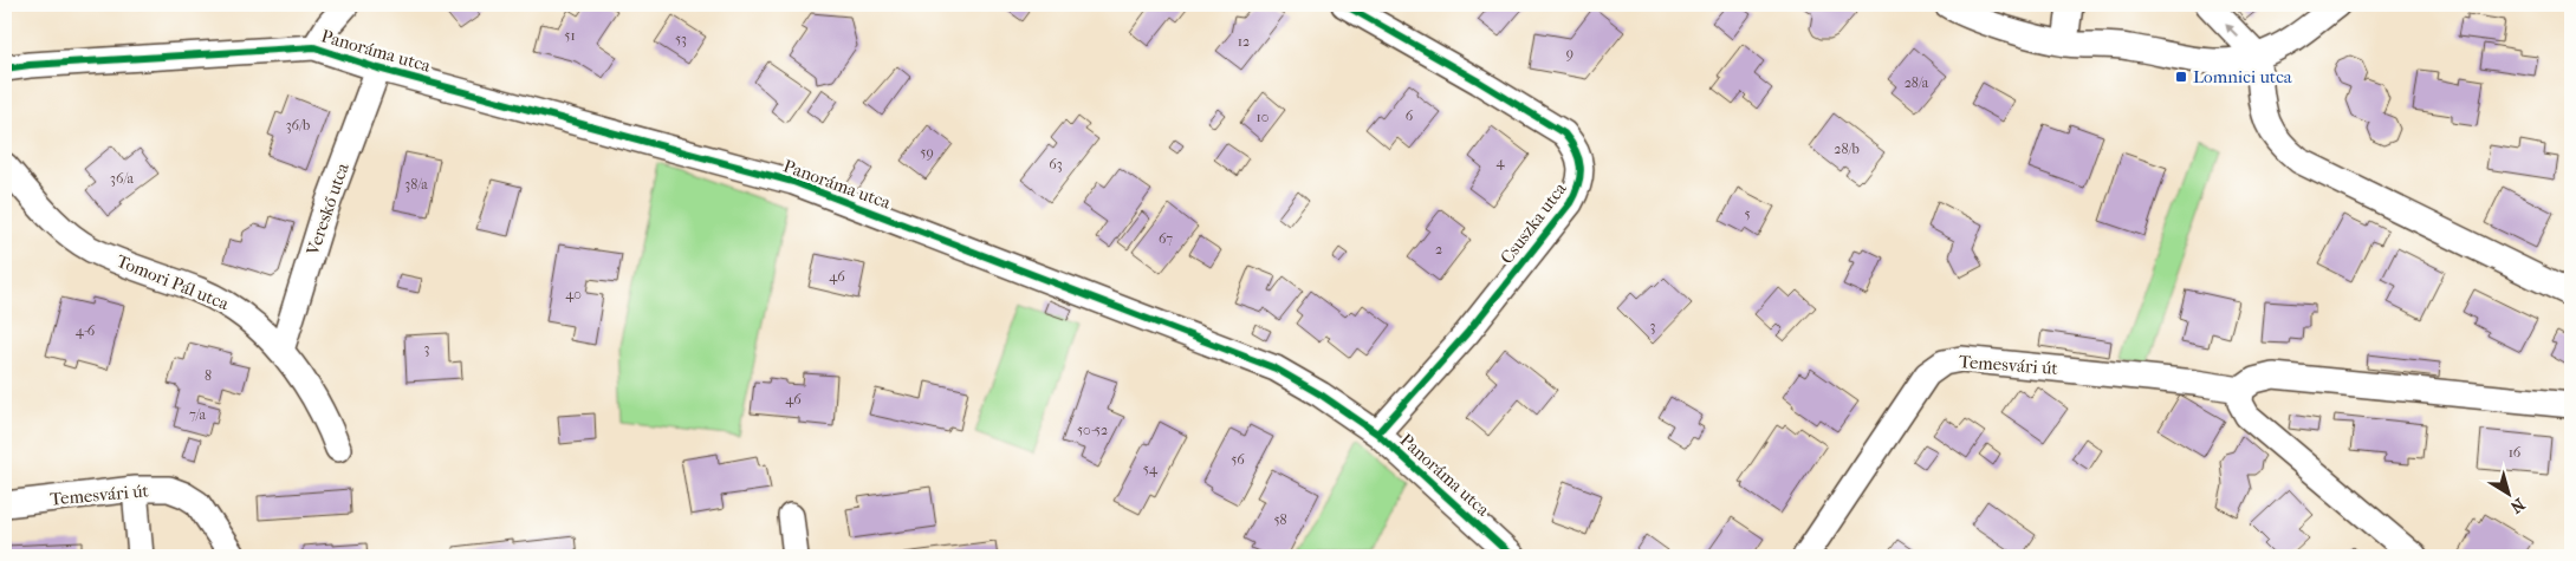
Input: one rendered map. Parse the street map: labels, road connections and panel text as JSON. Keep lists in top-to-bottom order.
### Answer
{
  "streets": {
    "street": [
      "Panoráma utca",
      "Vereskő utca",
      "Csuszka utca",
      "Tomori Pál utca",
      "Temesvári út"
    ]
  },
  "crossings": [
    ["Panoráma utca", "Vereskő utca"],
    ["Panoráma utca", "Csuszka utca"],
    ["Vereskő utca", "Tomori Pál utca"]
  ],
  "places": {
    "transit": ["Lomnici utca"]
  },
  "house_numbers": [
    "51",
    "53",
    "12",
    "9",
    "28/a",
    "6",
    "10",
    "36/b",
    "28/b",
    "59",
    "4",
    "63",
    "36/a",
    "38/a",
    "5",
    "67",
    "2",
    "46",
    "40",
    "3",
    "4-6",
    "3",
    "8",
    "46",
    "7/a",
    "50-52",
    "16",
    "56",
    "54",
    "58"
  ],
  "north": "bottom right"
}
